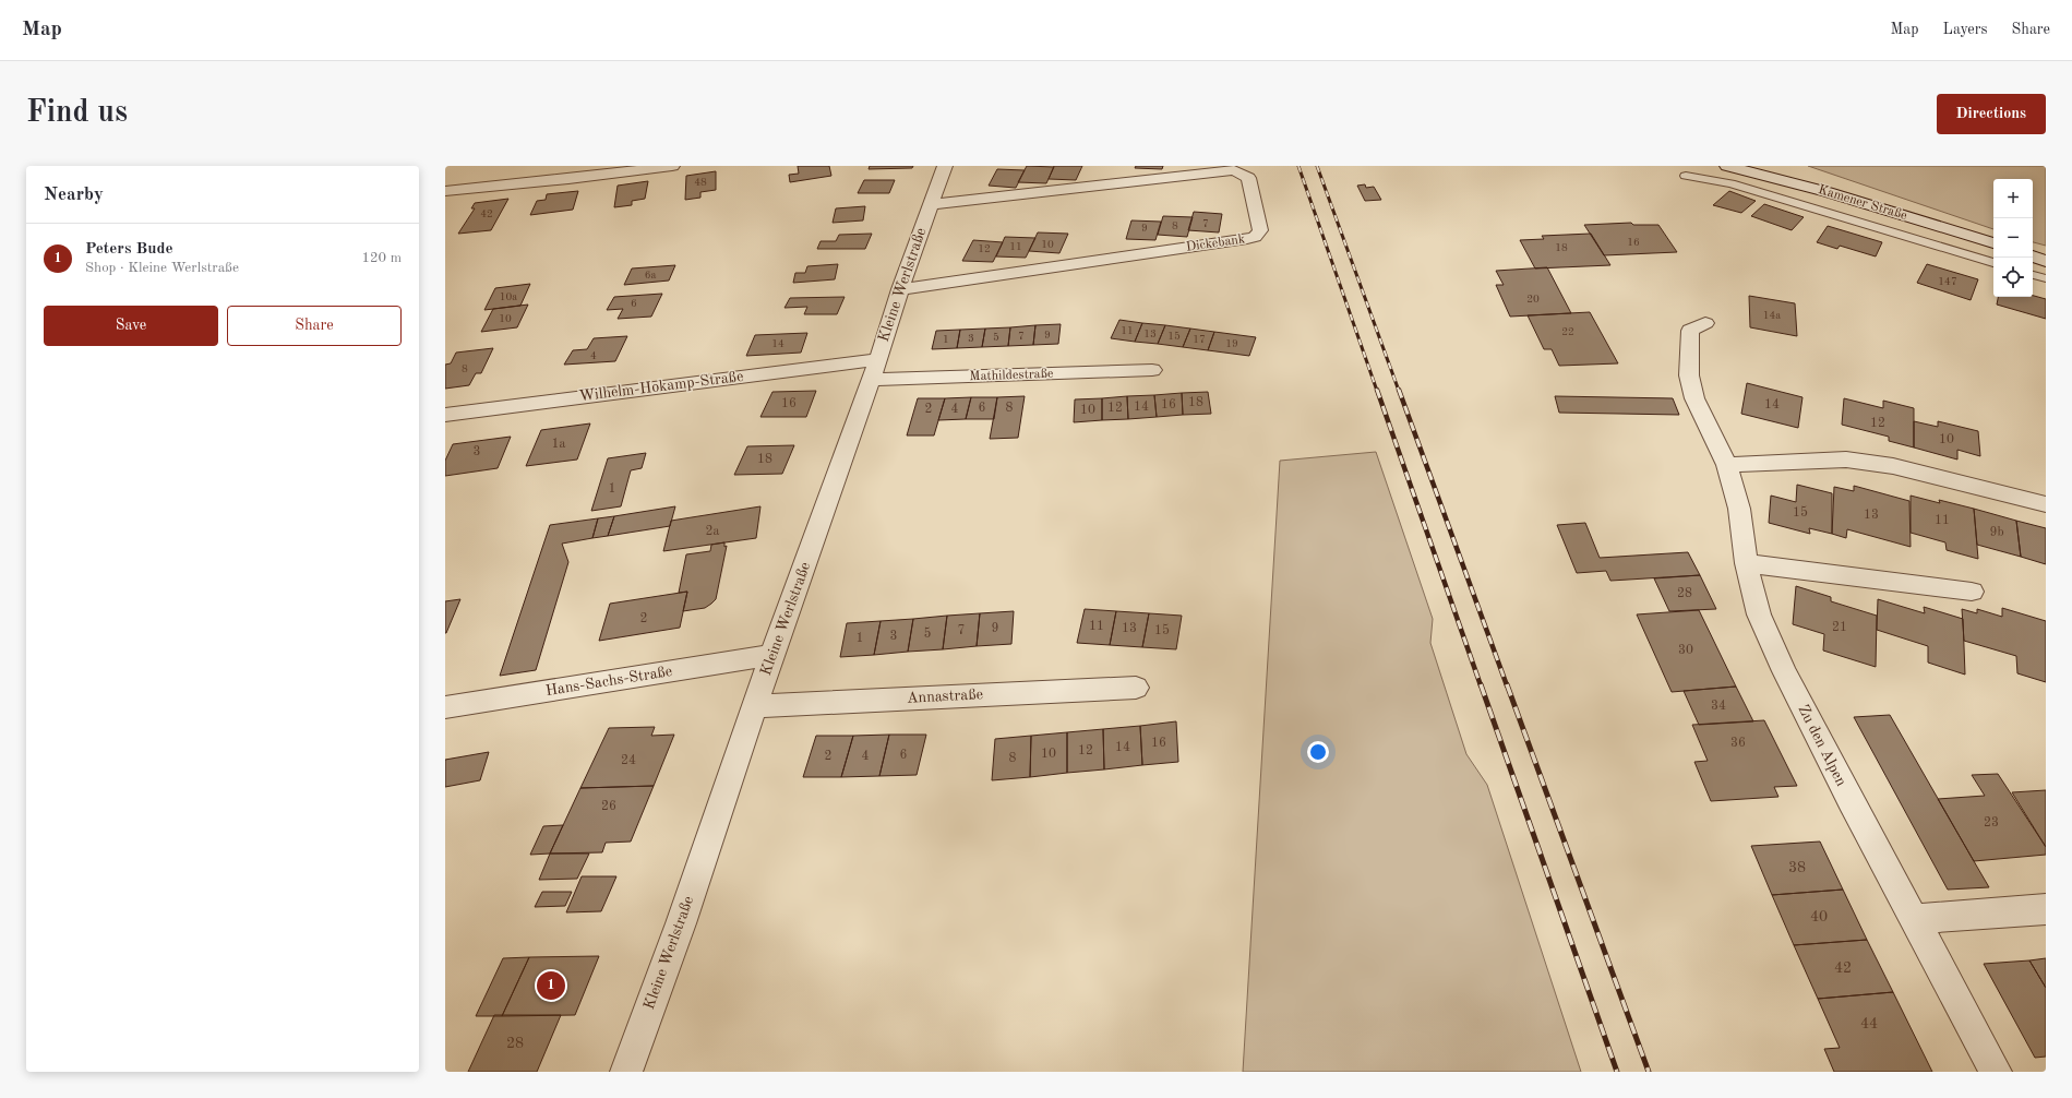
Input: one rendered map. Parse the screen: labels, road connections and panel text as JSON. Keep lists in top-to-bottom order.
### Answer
{
  "streets": {
    "street": [
      "Kamener Straße",
      "Dickebank",
      "Kleine Werlstraße",
      "Mathildestraße",
      "Wilhelm-Hokamp-Straße",
      "Hans-Sachs-Straße",
      "Annastraße",
      "Zu den Alpen"
    ]
  },
  "crossings": [
    ["Dickebank", "Kleine Werlstraße"],
    ["Kleine Werlstraße", "Mathildestraße"],
    ["Kleine Werlstraße", "Wilhelm-Hokamp-Straße"],
    ["Kleine Werlstraße", "Hans-Sachs-Straße"],
    ["Kleine Werlstraße", "Annastraße"],
    ["Mathildestraße", "Wilhelm-Hokamp-Straße"]
  ],
  "house_numbers": [
    "48",
    "42",
    "7",
    "8",
    "9",
    "16",
    "10",
    "11",
    "18",
    "12",
    "6a",
    "147",
    "10a",
    "20",
    "6",
    "14a",
    "10",
    "11",
    "22",
    "13",
    "9",
    "7",
    "15",
    "5",
    "3",
    "1",
    "17",
    "14",
    "19",
    "4",
    "8",
    "18",
    "16",
    "16",
    "14",
    "14",
    "6",
    "8",
    "12",
    "2",
    "4",
    "10",
    "12",
    "10",
    "1a",
    "3",
    "18",
    "1",
    "15",
    "13",
    "11",
    "2a",
    "9b",
    "28",
    "2",
    "11",
    "21",
    "9",
    "13",
    "7",
    "15",
    "5",
    "3",
    "1",
    "30",
    "34",
    "16",
    "36",
    "14",
    "12",
    "10",
    "6",
    "2",
    "4",
    "8",
    "24",
    "26",
    "23",
    "38",
    "40",
    "42",
    "44",
    "28"
  ],
  "page": {
    "header": "Map",
    "nav": ["Map", "Layers", "Share"],
    "buttons": [
      "Directions",
      ["Save", "Share"]
    ],
    "title": "Find us",
    "heading": "Nearby",
    "map_buttons": ["+", "−"],
    "list": [
      {
        "mark": "1",
        "name": "Peters Bude",
        "note": "Shop · Kleine Werlstraße",
        "value": "120 m"
      }
    ],
    "pins": "1"
  }
}
